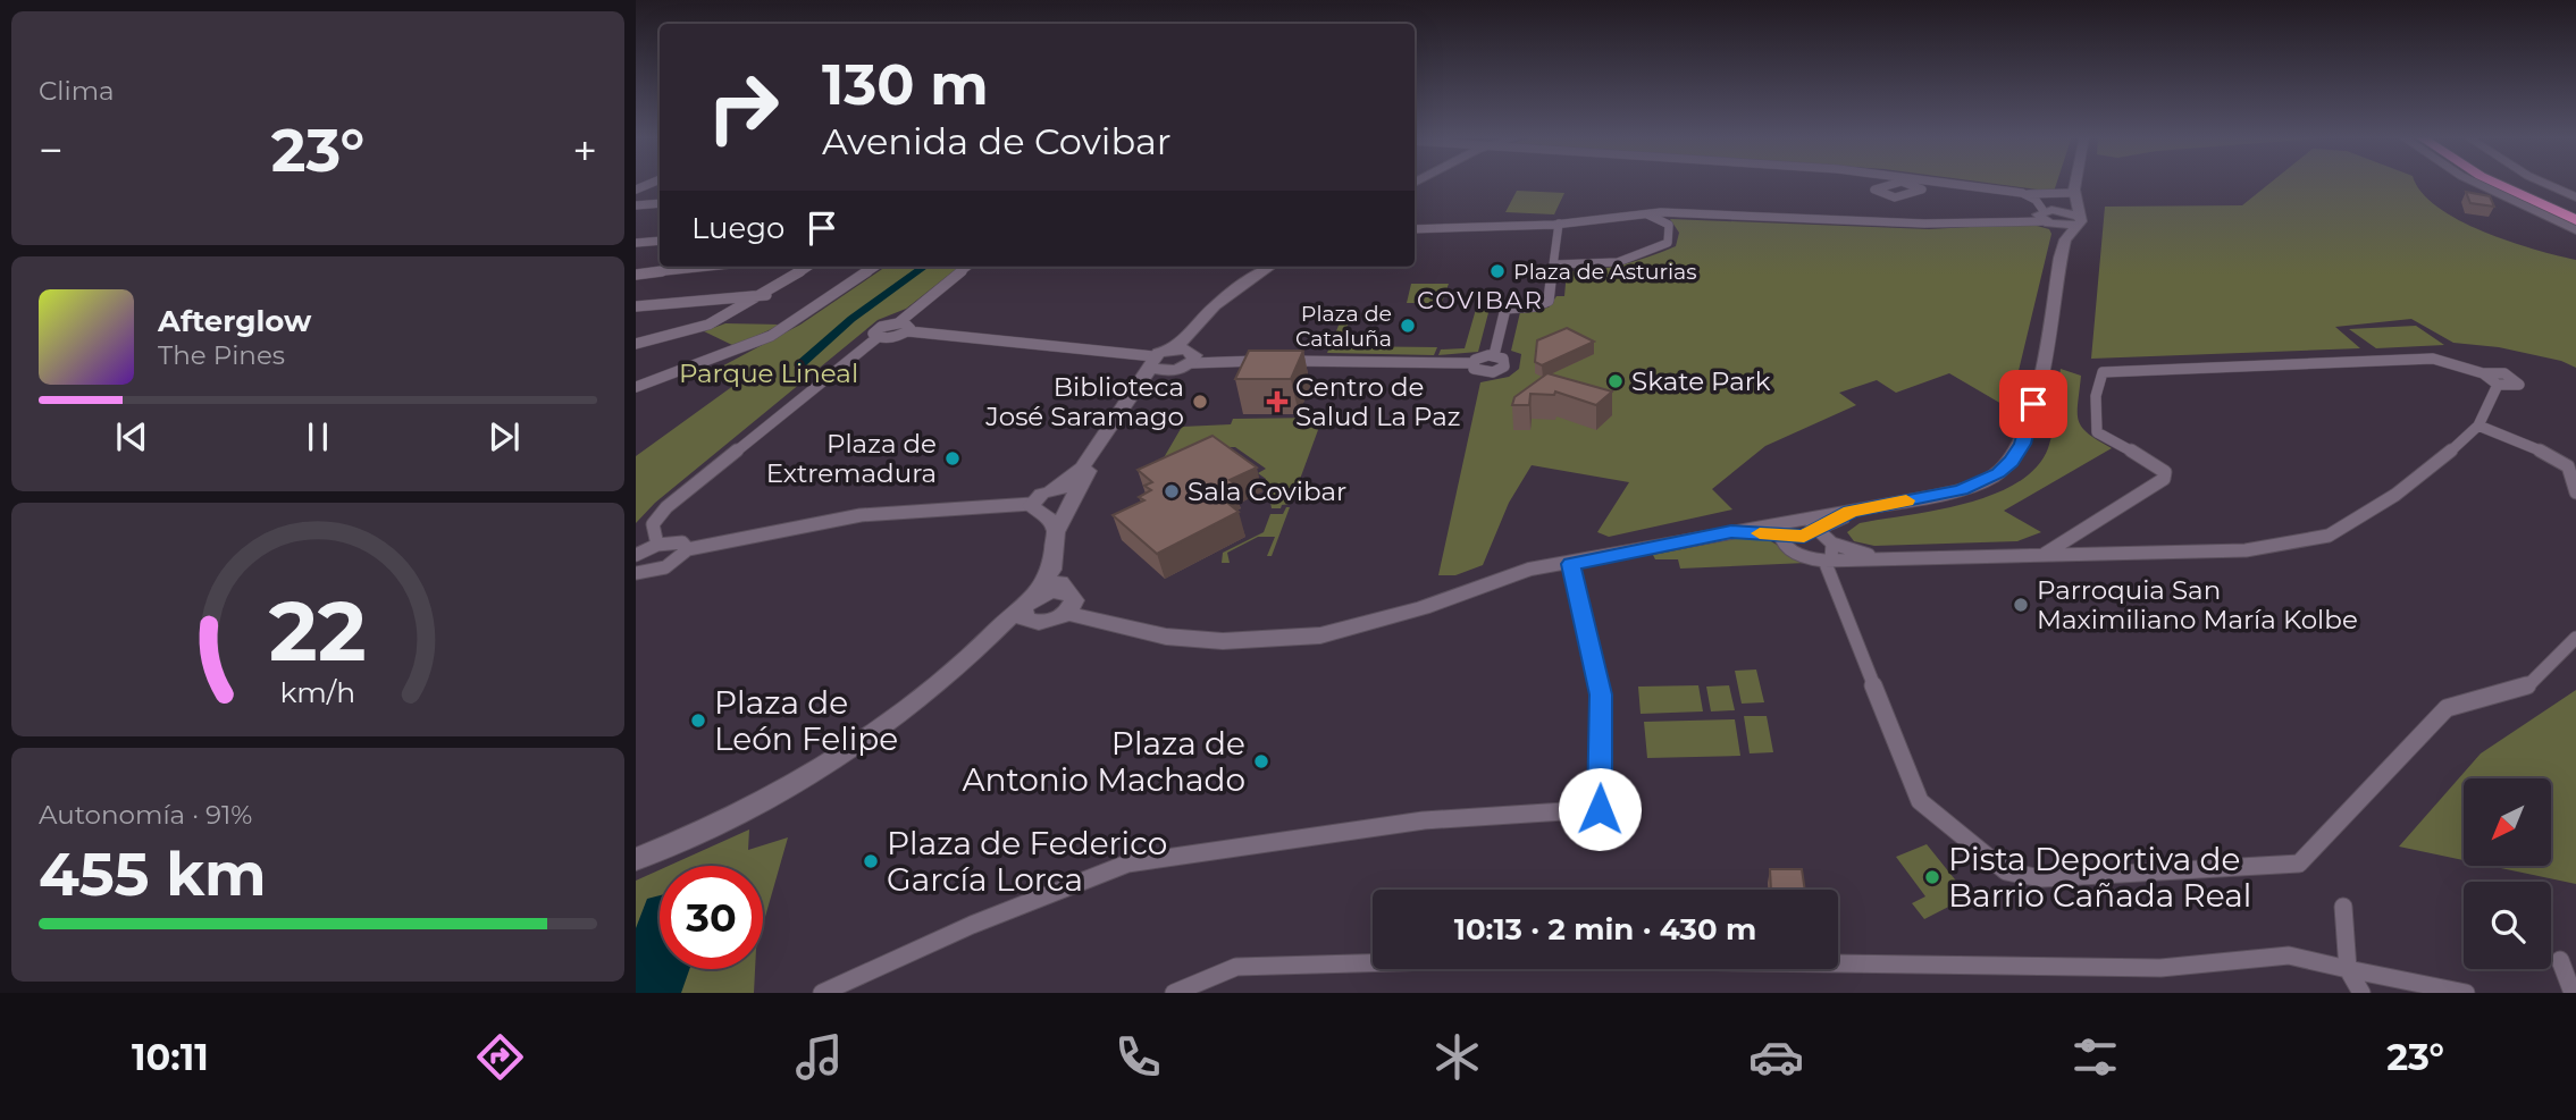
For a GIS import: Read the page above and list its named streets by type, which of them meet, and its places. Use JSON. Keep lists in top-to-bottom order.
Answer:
{
  "districts": ["COVIBAR"],
  "parks": ["Parque Lineal"],
  "places": {
    "other": [
      "Plaza de Asturias",
      "Plaza de Cataluña",
      "Skate Park",
      "Biblioteca José Saramago",
      "Plaza de Extremadura",
      "Sala Covibar",
      "Parroquia San Maximiliano María Kolbe",
      "Plaza de León Felipe",
      "Plaza de Antonio Machado",
      "Plaza de Federico García Lorca",
      "Pista Deportiva de Barrio Cañada Real"
    ],
    "health": ["Centro de Salud La Paz"]
  },
  "north": "bottom left",
  "page": {
    "tile": [
      "Clima",
      ["Autonomía · 91%", "455 km"]
    ],
    "turn": ["130 m", "Avenida de Covibar"],
    "heat": ["−", "23°", "+"],
    "then": "Luego",
    "song": ["Afterglow", "The Pines"],
    "limit": "30",
    "trip": "10:13 · 2 min · 430 m",
    "tabs": ["10:11", "23°"],
    "gauge": ["22", "km/h"]
  }
}
